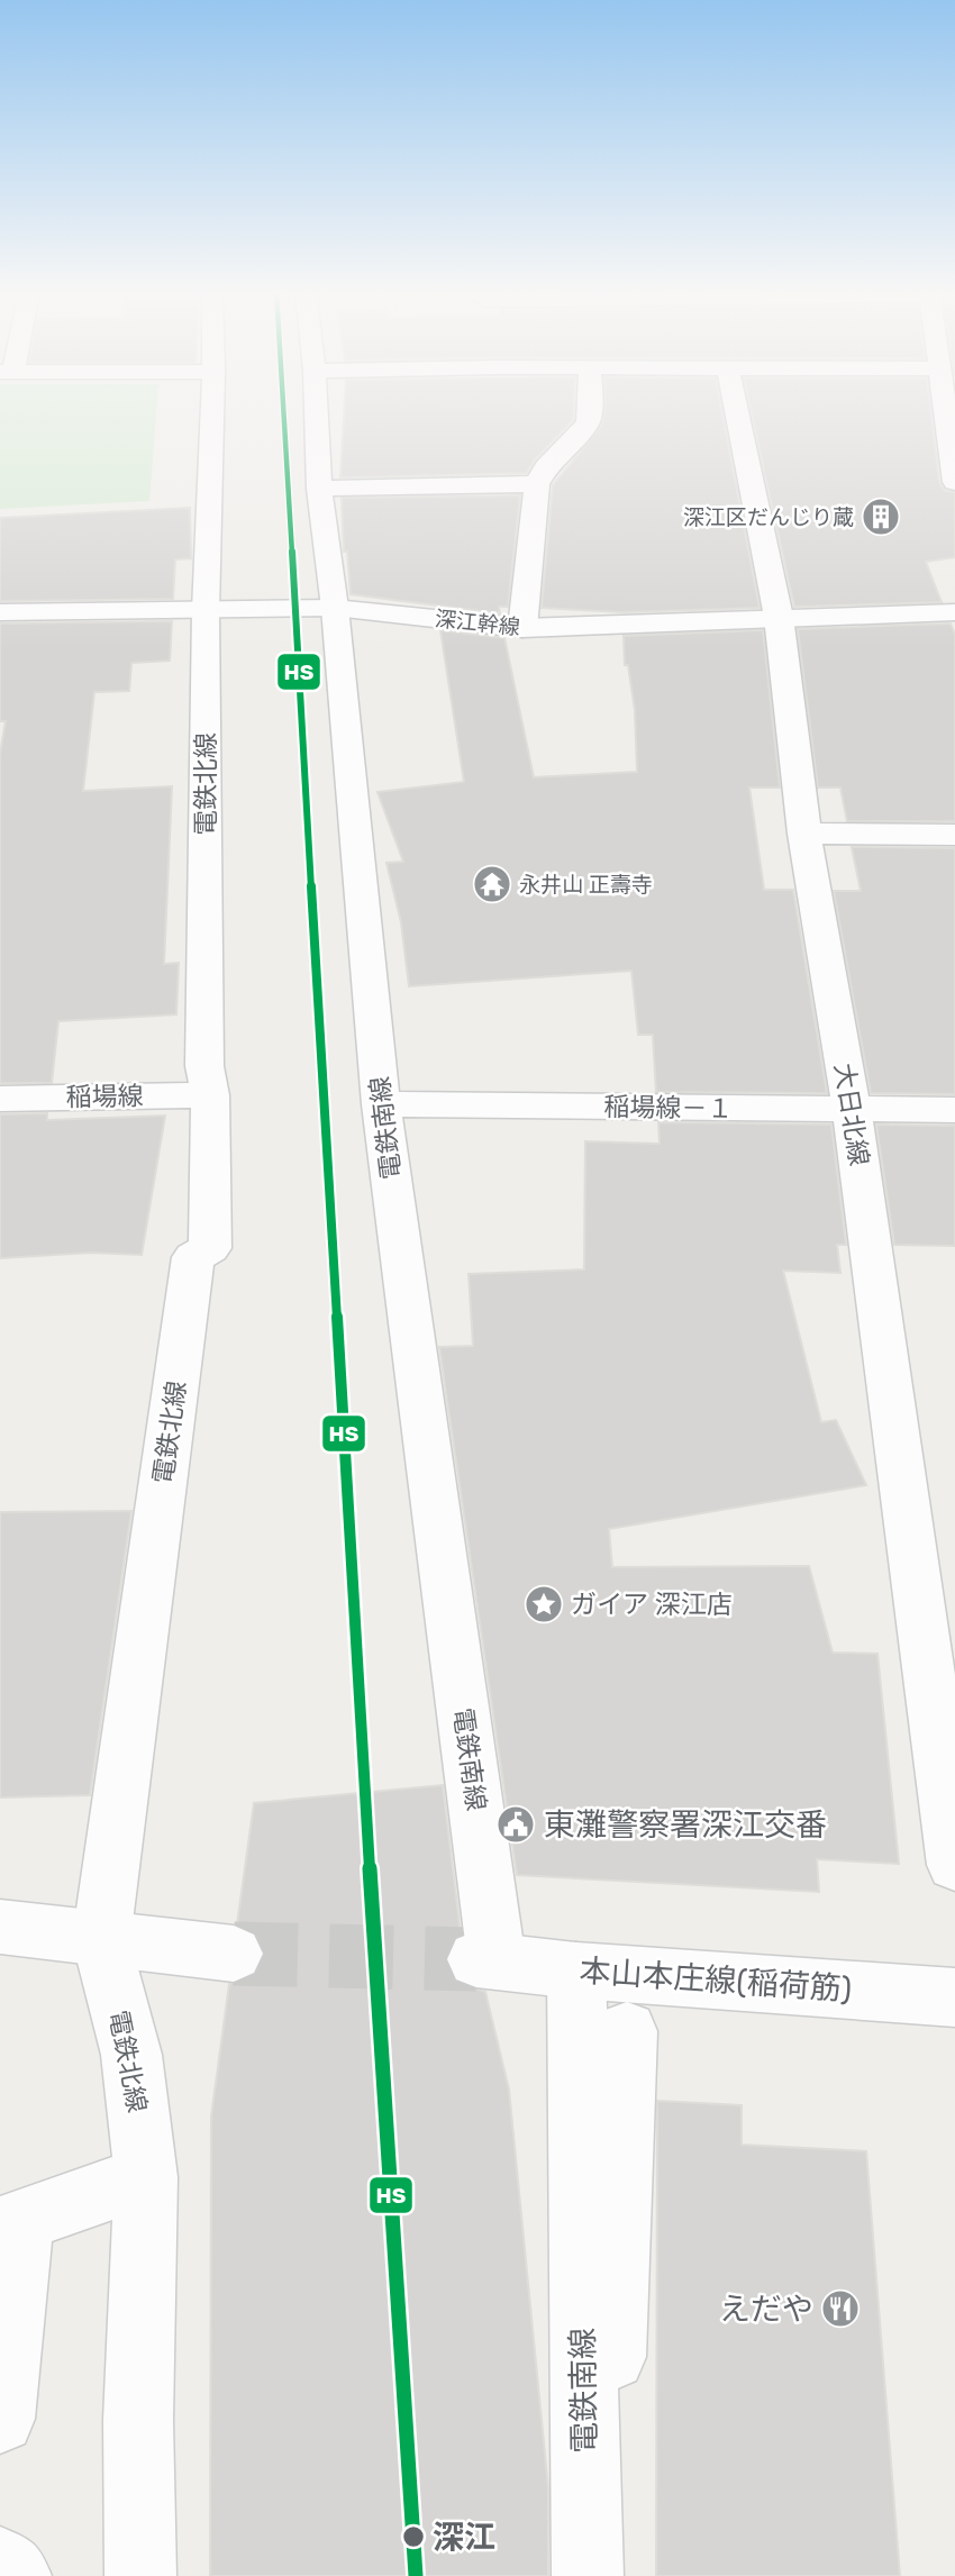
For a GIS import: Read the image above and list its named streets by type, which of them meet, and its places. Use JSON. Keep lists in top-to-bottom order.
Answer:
{
  "streets": {
    "street": [
      "深江幹線",
      "電鉄北線",
      "稲場線",
      "稲場線－１",
      "大日北線",
      "電鉄南線",
      "本山本庄線(稲荷筋)"
    ]
  },
  "crossings": [
    ["深江幹線", "電鉄北線"],
    ["深江幹線", "大日北線"],
    ["深江幹線", "電鉄南線"],
    ["電鉄北線", "稲場線"],
    ["稲場線－１", "大日北線"],
    ["稲場線－１", "電鉄南線"],
    ["電鉄南線", "本山本庄線(稲荷筋)"]
  ],
  "places": {
    "building": ["深江区だんじり蔵"],
    "temple": ["永井山 正壽寺"],
    "place": ["ガイア 深江店"],
    "public building": ["東灘警察署深江交番"],
    "restaurant": ["えだや"],
    "other": ["深江"]
  },
  "lines": ["transit line HS"]
}
